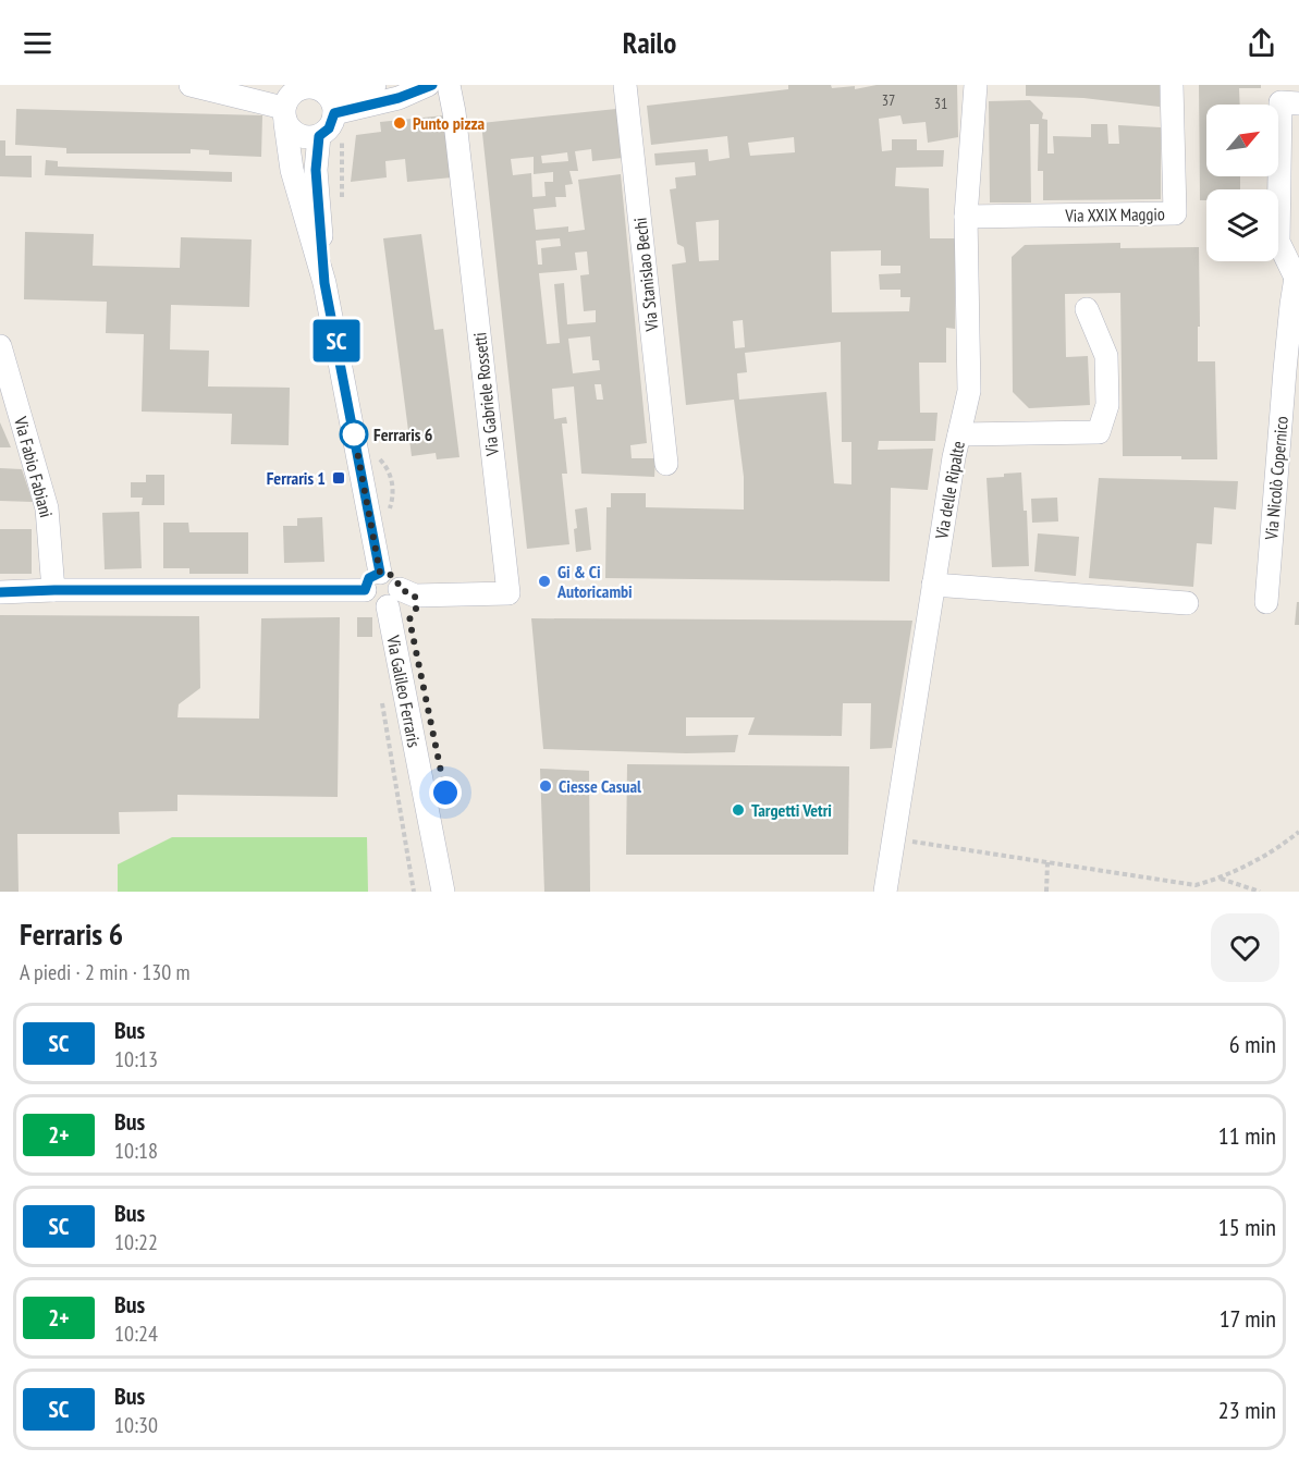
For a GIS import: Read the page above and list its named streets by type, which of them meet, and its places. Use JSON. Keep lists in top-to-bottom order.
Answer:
{
  "streets": {
    "street": [
      "Via XXIX Maggio",
      "Via Stanislao Bechi",
      "Via Gabriele Rossetti",
      "Via Fabio Fabiani",
      "Via Nicolò Copernico",
      "Via delle Ripalte",
      "Via Galileo Ferraris"
    ]
  },
  "crossings": [
    ["Via XXIX Maggio", "Via delle Ripalte"],
    ["Via Gabriele Rossetti", "Via Galileo Ferraris"]
  ],
  "places": {
    "other": [
      "Punto pizza",
      "Ferraris 6",
      "Gi & Ci Autoricambi",
      "Ciesse Casual",
      "Targetti Vetri"
    ],
    "transit": ["Ferraris 1"]
  },
  "lines": ["bus line SC"],
  "house_numbers": ["37", "31"],
  "north": "top right",
  "page": {
    "header": "Railo",
    "on_map": "SC",
    "heading": ["Ferraris 6", "A piedi · 2 min · 130 m"],
    "list": [
      {
        "mark": "SC",
        "name": "Bus",
        "note": "10:13",
        "value": "6 min"
      },
      {
        "mark": "2+",
        "name": "Bus",
        "note": "10:18",
        "value": "11 min"
      },
      {
        "mark": "SC",
        "name": "Bus",
        "note": "10:22",
        "value": "15 min"
      },
      {
        "mark": "2+",
        "name": "Bus",
        "note": "10:24",
        "value": "17 min"
      },
      {
        "mark": "SC",
        "name": "Bus",
        "note": "10:30",
        "value": "23 min"
      }
    ]
  }
}
